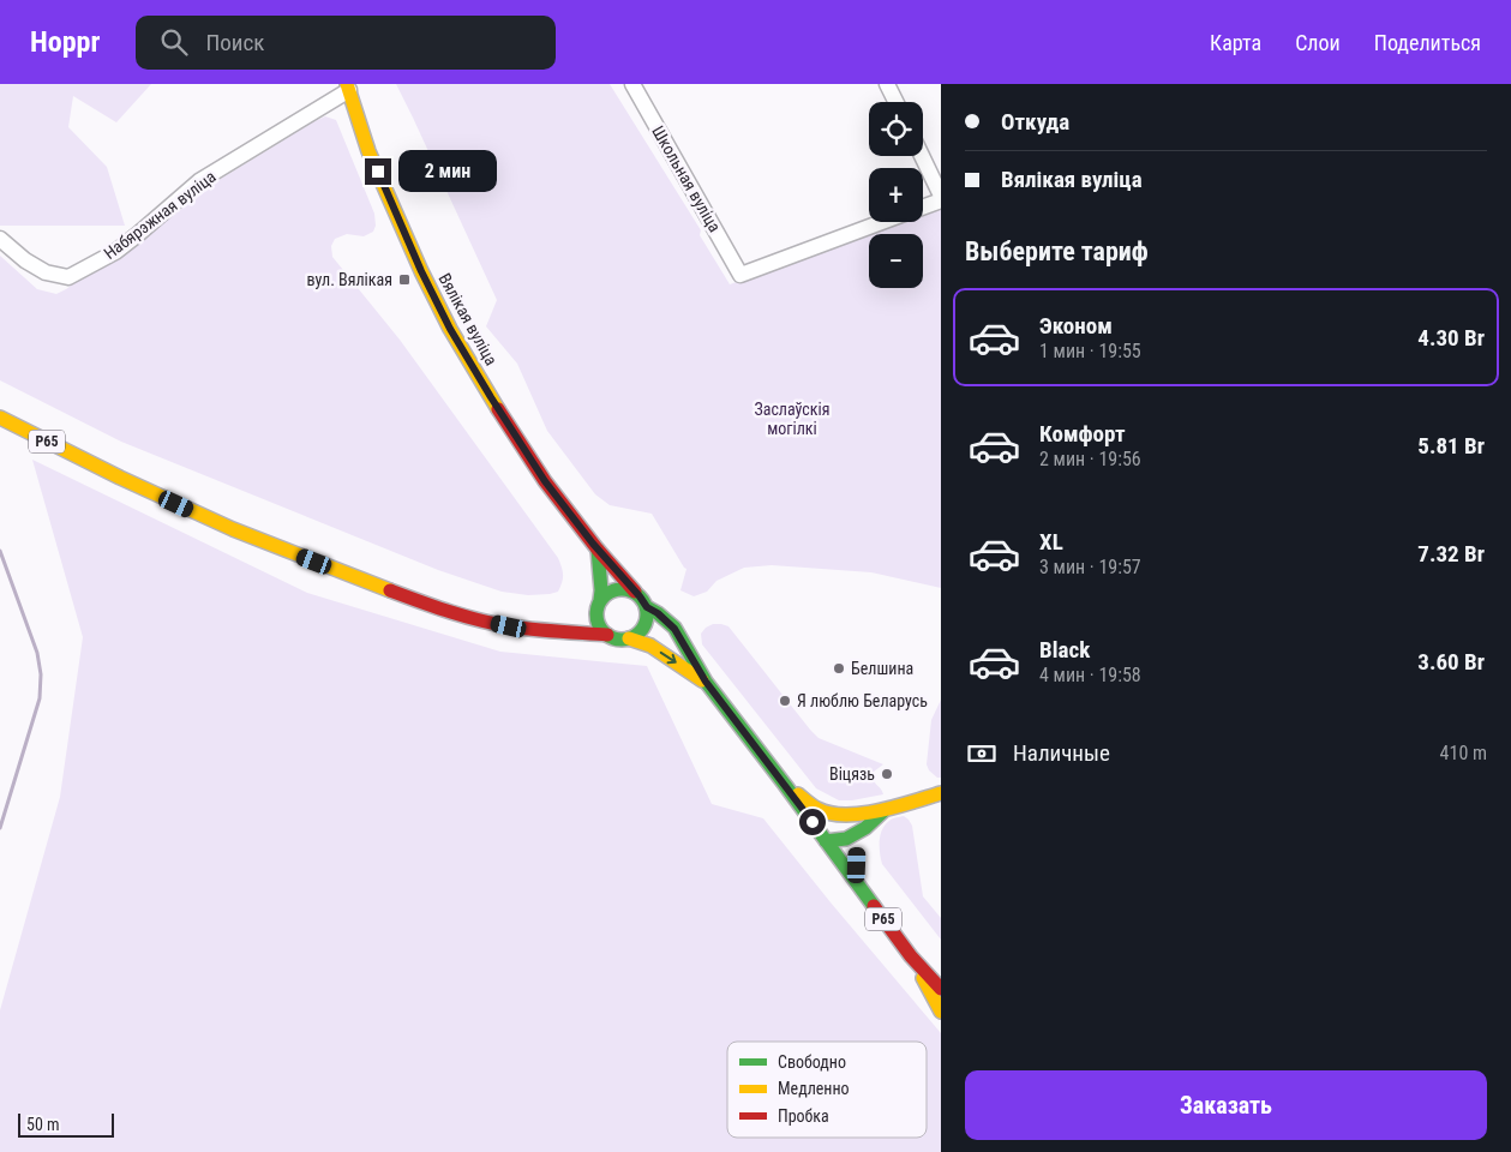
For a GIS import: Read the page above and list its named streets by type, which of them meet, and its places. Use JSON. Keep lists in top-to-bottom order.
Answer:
{
  "streets": {
    "main road": ["Вялікая вуліца", "Р65"],
    "street": ["Школьная вуліца", "Набярэжная вуліца"]
  },
  "crossings": [
    ["Набярэжная вуліца", "Вялікая вуліца"],
    ["Вялікая вуліца", "Р65"]
  ],
  "parks": ["Заслаўскія могілкі"],
  "places": {
    "transit": ["вул. Вялікая"],
    "other": ["Белшина", "Я люблю Беларусь", "Віцязь"]
  },
  "legend": ["Свободно", "Медленно", "Пробка"],
  "scale_bar": "50 m",
  "page": {
    "header": "Hoppr",
    "search": "Поиск",
    "nav": ["Карта", "Слои", "Поделиться"],
    "banner": ["Откуда", "Вялікая вуліца"],
    "map_buttons": ["+", "−"],
    "bubble": "2 мин",
    "heading": "Выберите тариф",
    "list": [
      {
        "name": "Эконом",
        "note": "1 мин · 19:55",
        "value": "4.30 Br"
      },
      {
        "name": "Комфорт",
        "note": "2 мин · 19:56",
        "value": "5.81 Br"
      },
      {
        "name": "XL",
        "note": "3 мин · 19:57",
        "value": "7.32 Br"
      },
      {
        "name": "Black",
        "note": "4 мин · 19:58",
        "value": "3.60 Br"
      }
    ],
    "pay": ["Наличные", "410 m"],
    "buttons": "Заказать",
    "scale": "50 m"
  }
}
